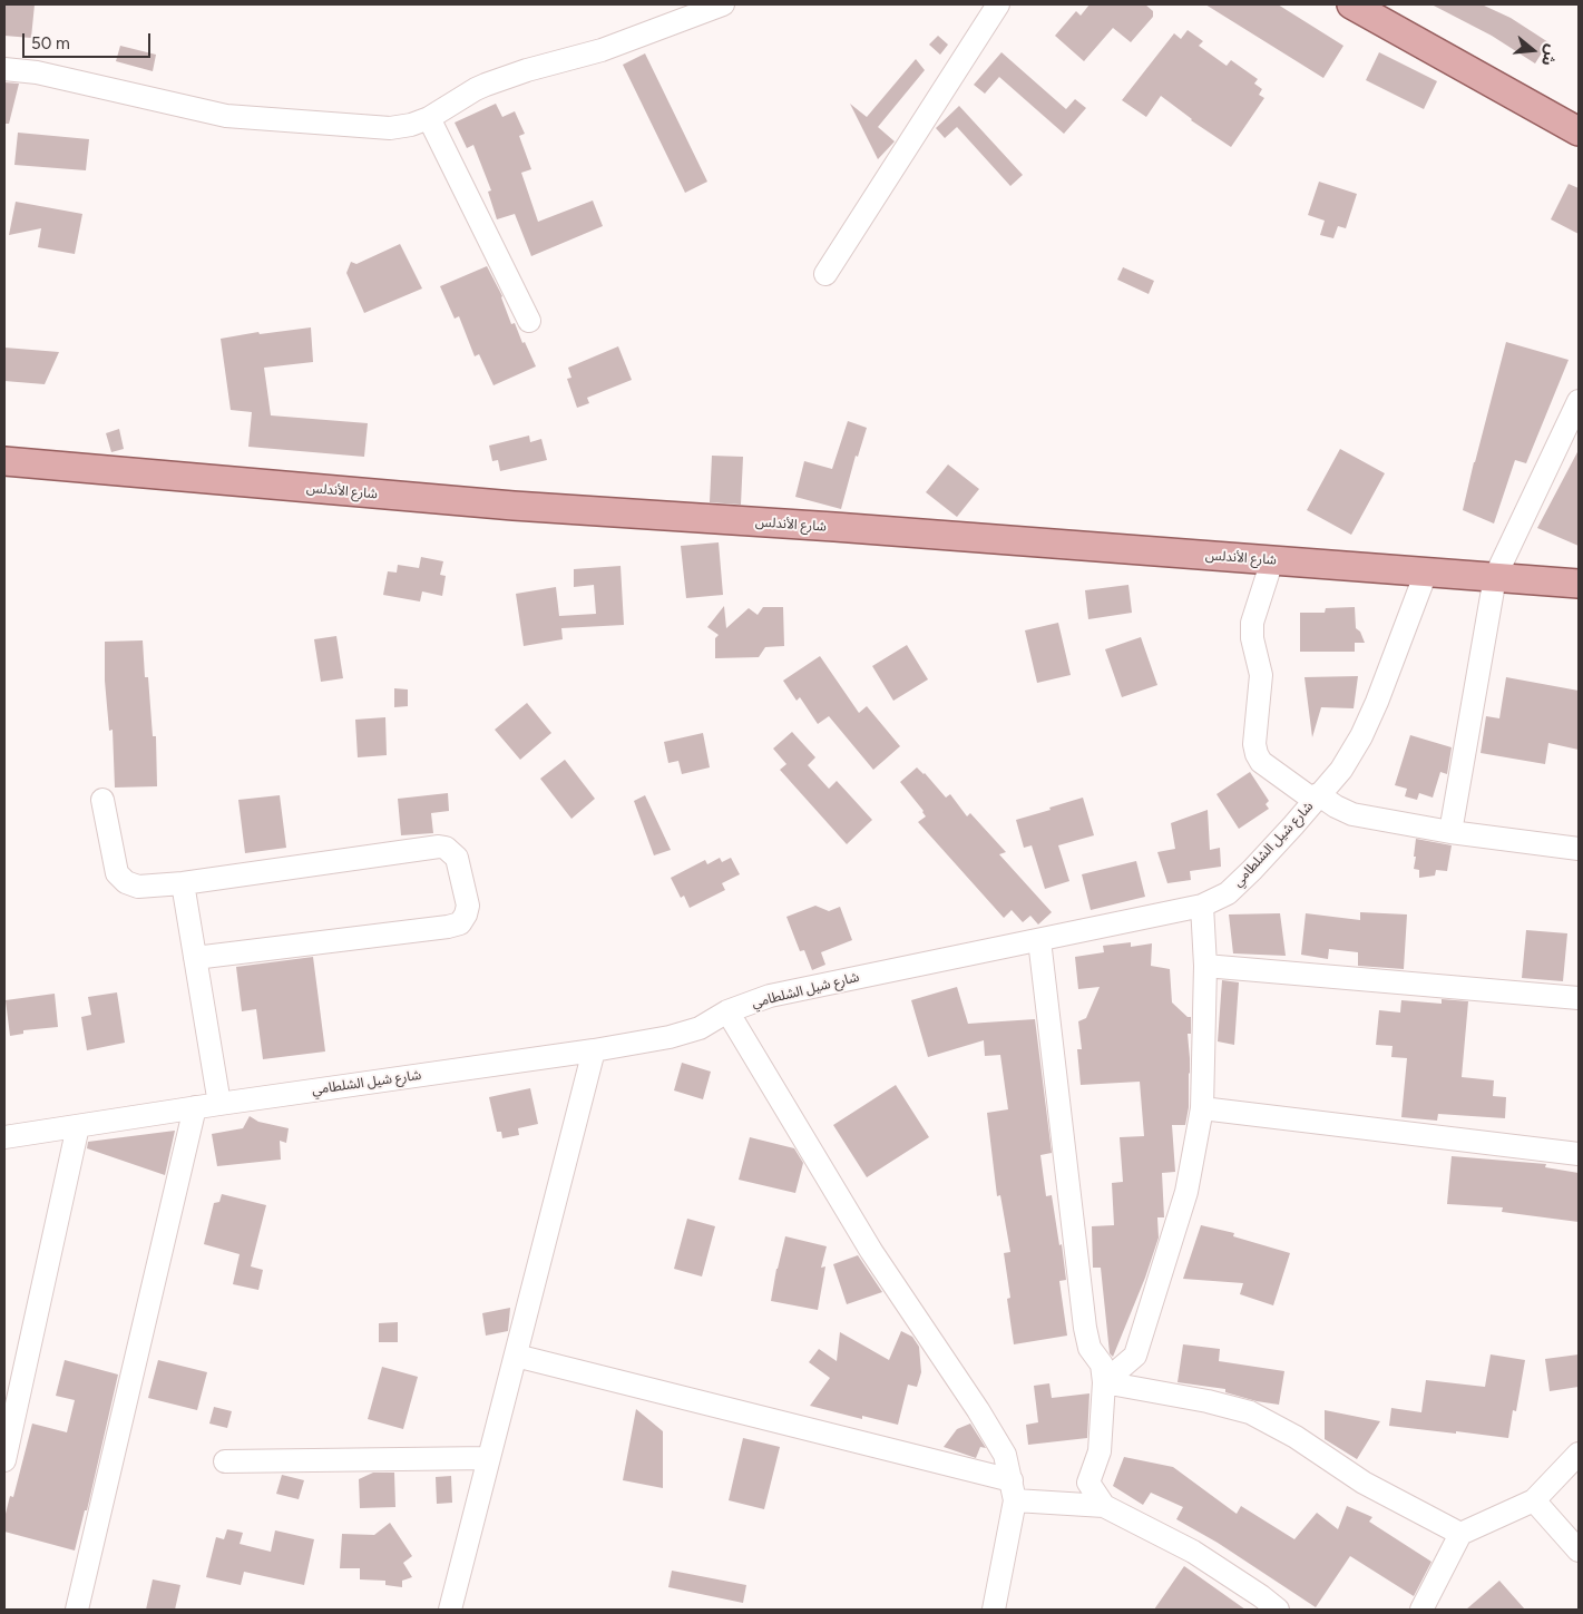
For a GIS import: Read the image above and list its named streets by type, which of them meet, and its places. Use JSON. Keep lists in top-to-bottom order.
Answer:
{
  "streets": {
    "main road": ["شارع الأندلس"],
    "street": ["شارع شيل الشلطامي"]
  },
  "crossings": [
    ["شارع الأندلس", "شارع شيل الشلطامي"]
  ],
  "scale_bar": "50 m",
  "north": "right"
}
